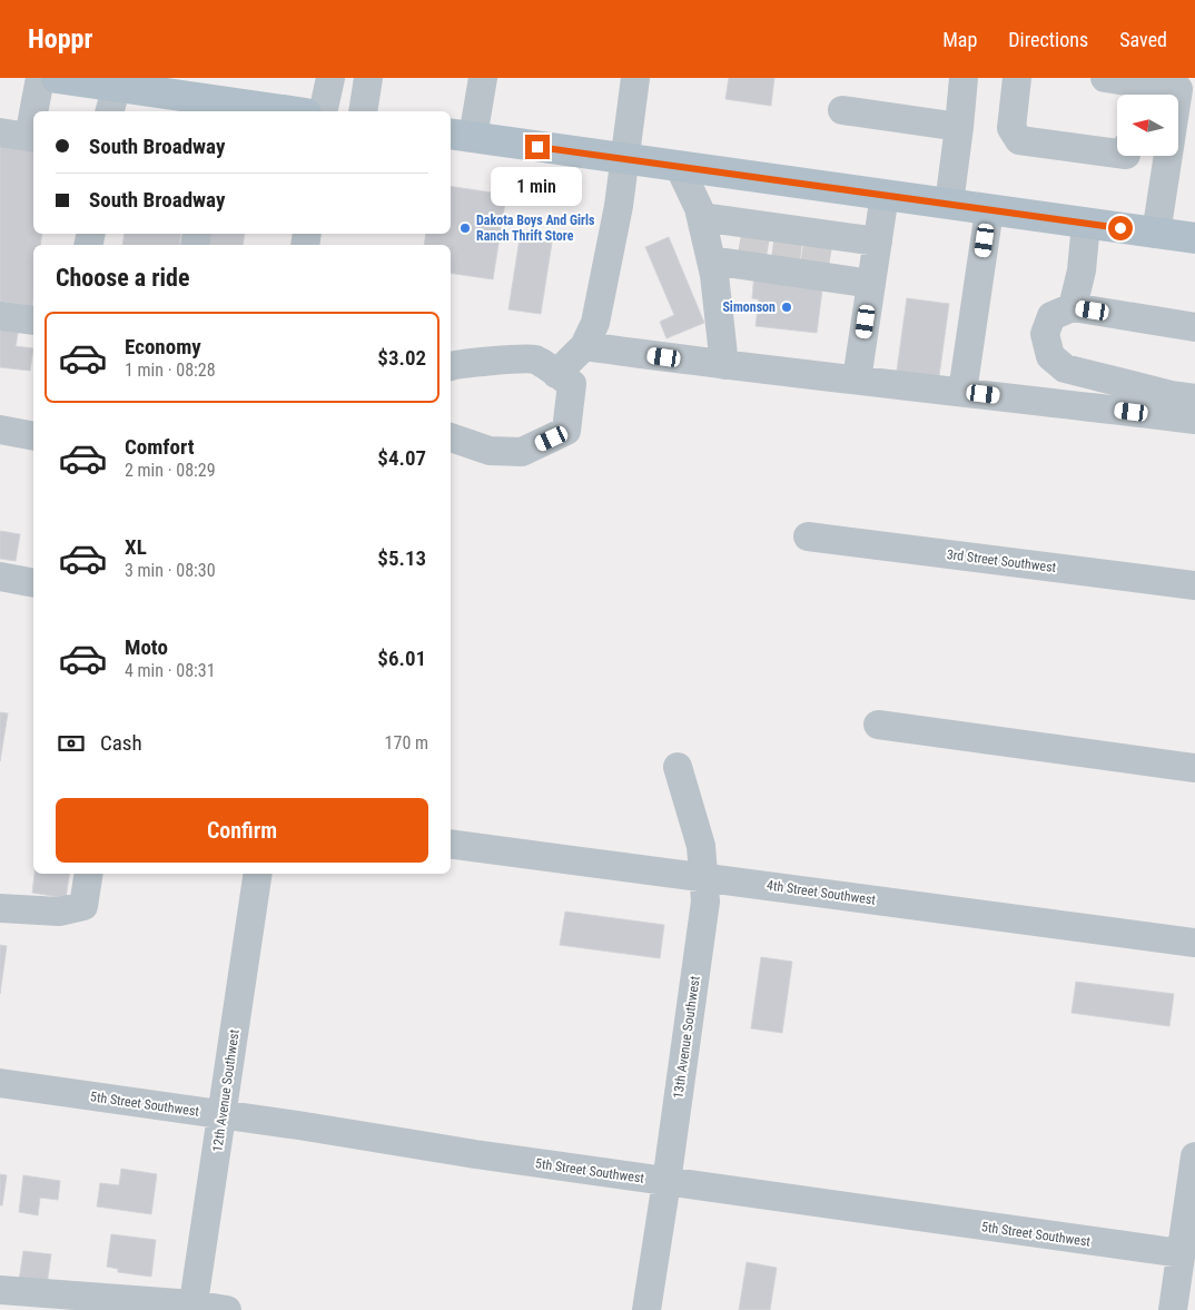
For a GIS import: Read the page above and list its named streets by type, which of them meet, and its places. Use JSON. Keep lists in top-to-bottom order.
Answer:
{
  "streets": {
    "street": [
      "3rd Street Southwest",
      "4th Street Southwest",
      "13th Avenue Southwest",
      "12th Avenue Southwest",
      "5th Street Southwest"
    ]
  },
  "crossings": [
    ["4th Street Southwest", "13th Avenue Southwest"],
    ["13th Avenue Southwest", "5th Street Southwest"],
    ["12th Avenue Southwest", "5th Street Southwest"]
  ],
  "places": ["Dakota Boys And Girls Ranch Thrift Store", "Simonson"],
  "north": "left",
  "page": {
    "header": "Hoppr",
    "nav": ["Map", "Directions", "Saved"],
    "banner": ["South Broadway", "South Broadway"],
    "bubble": "1 min",
    "heading": "Choose a ride",
    "list": [
      {
        "name": "Economy",
        "note": "1 min · 08:28",
        "value": "$3.02"
      },
      {
        "name": "Comfort",
        "note": "2 min · 08:29",
        "value": "$4.07"
      },
      {
        "name": "XL",
        "note": "3 min · 08:30",
        "value": "$5.13"
      },
      {
        "name": "Moto",
        "note": "4 min · 08:31",
        "value": "$6.01"
      }
    ],
    "pay": ["Cash", "170 m"],
    "buttons": "Confirm"
  }
}
